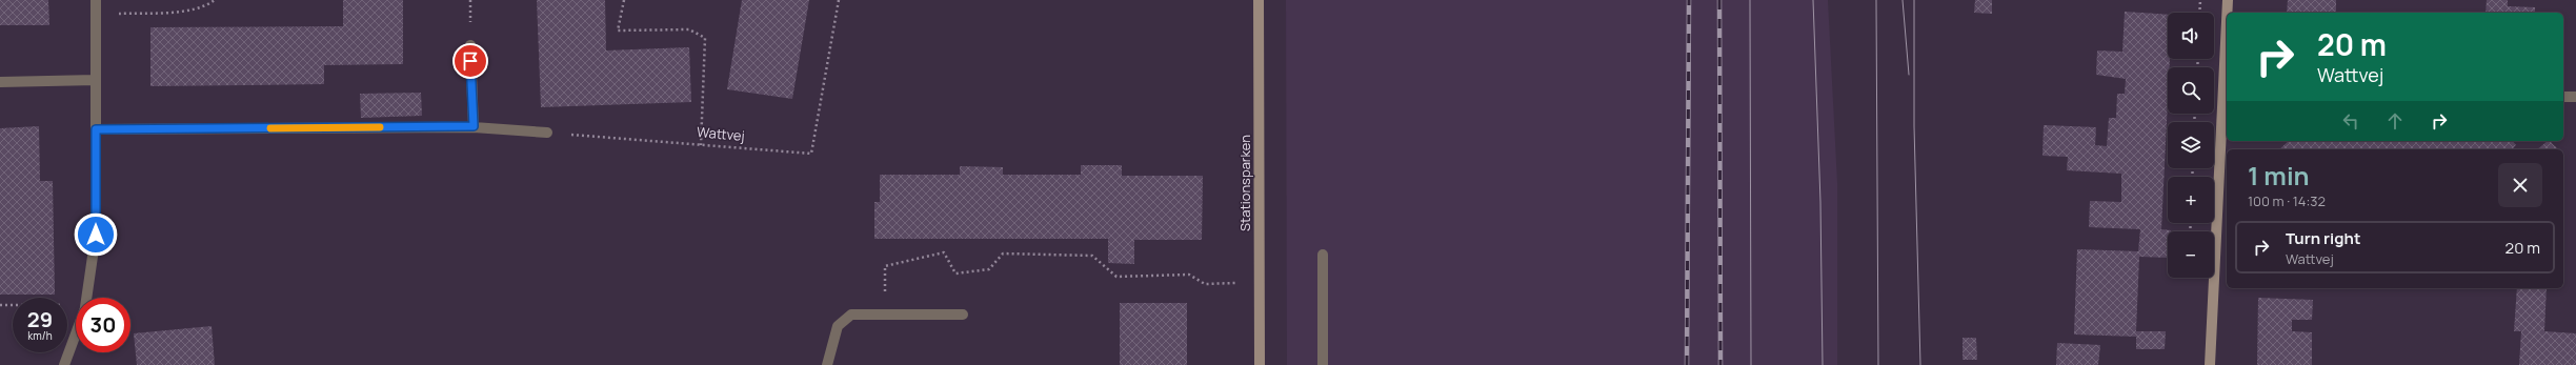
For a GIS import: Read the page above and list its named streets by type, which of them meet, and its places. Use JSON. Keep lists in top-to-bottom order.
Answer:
{
  "streets": {
    "street": ["Stationsparken"],
    "path": ["Wattvej"]
  },
  "page": {
    "map_buttons": ["+", "−"],
    "turn": ["20 m", "Wattvej"],
    "heading": ["1 min", "100 m · 14:32"],
    "list": [
      {
        "name": "Turn right",
        "note": "Wattvej",
        "value": "20 m"
      }
    ],
    "speed": "29 km/h",
    "limit": "30"
  }
}
